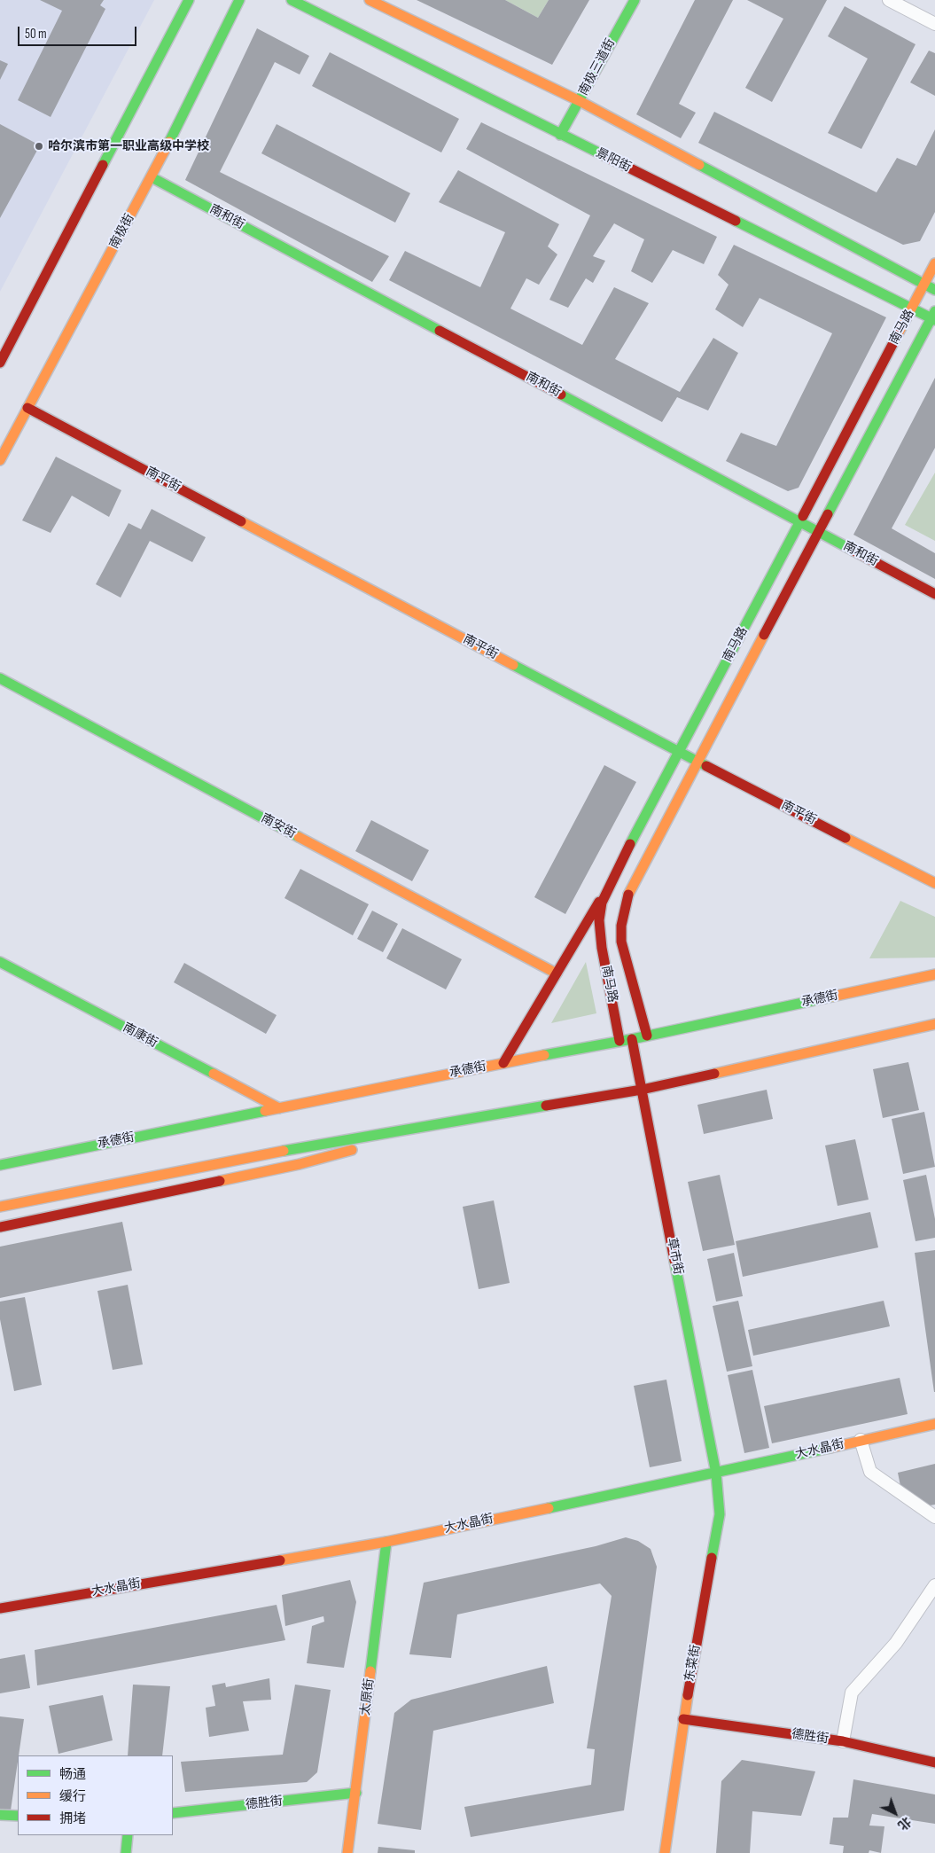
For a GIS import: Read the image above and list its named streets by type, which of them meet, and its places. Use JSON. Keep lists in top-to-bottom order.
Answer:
{
  "streets": {
    "main road": [
      "南极三道街",
      "景阳街",
      "南和街",
      "南极街",
      "南马路",
      "南平街",
      "南安街",
      "承德街",
      "南康街",
      "草市街",
      "大水晶街",
      "东菜街",
      "太原街",
      "德胜街"
    ]
  },
  "crossings": [
    ["南极三道街", "景阳街"],
    ["景阳街", "南马路"],
    ["南和街", "南极街"],
    ["南和街", "南马路"],
    ["南极街", "南平街"],
    ["南马路", "南平街"],
    ["南马路", "承德街"],
    ["承德街", "南康街"],
    ["承德街", "草市街"],
    ["草市街", "大水晶街"],
    ["草市街", "东菜街"],
    ["大水晶街", "东菜街"],
    ["大水晶街", "太原街"],
    ["东菜街", "德胜街"],
    ["太原街", "德胜街"]
  ],
  "places": ["哈尔滨市第一职业高级中学校"],
  "legend": ["畅通", "缓行", "拥堵"],
  "scale_bar": "50 m",
  "north": "bottom right"
}
